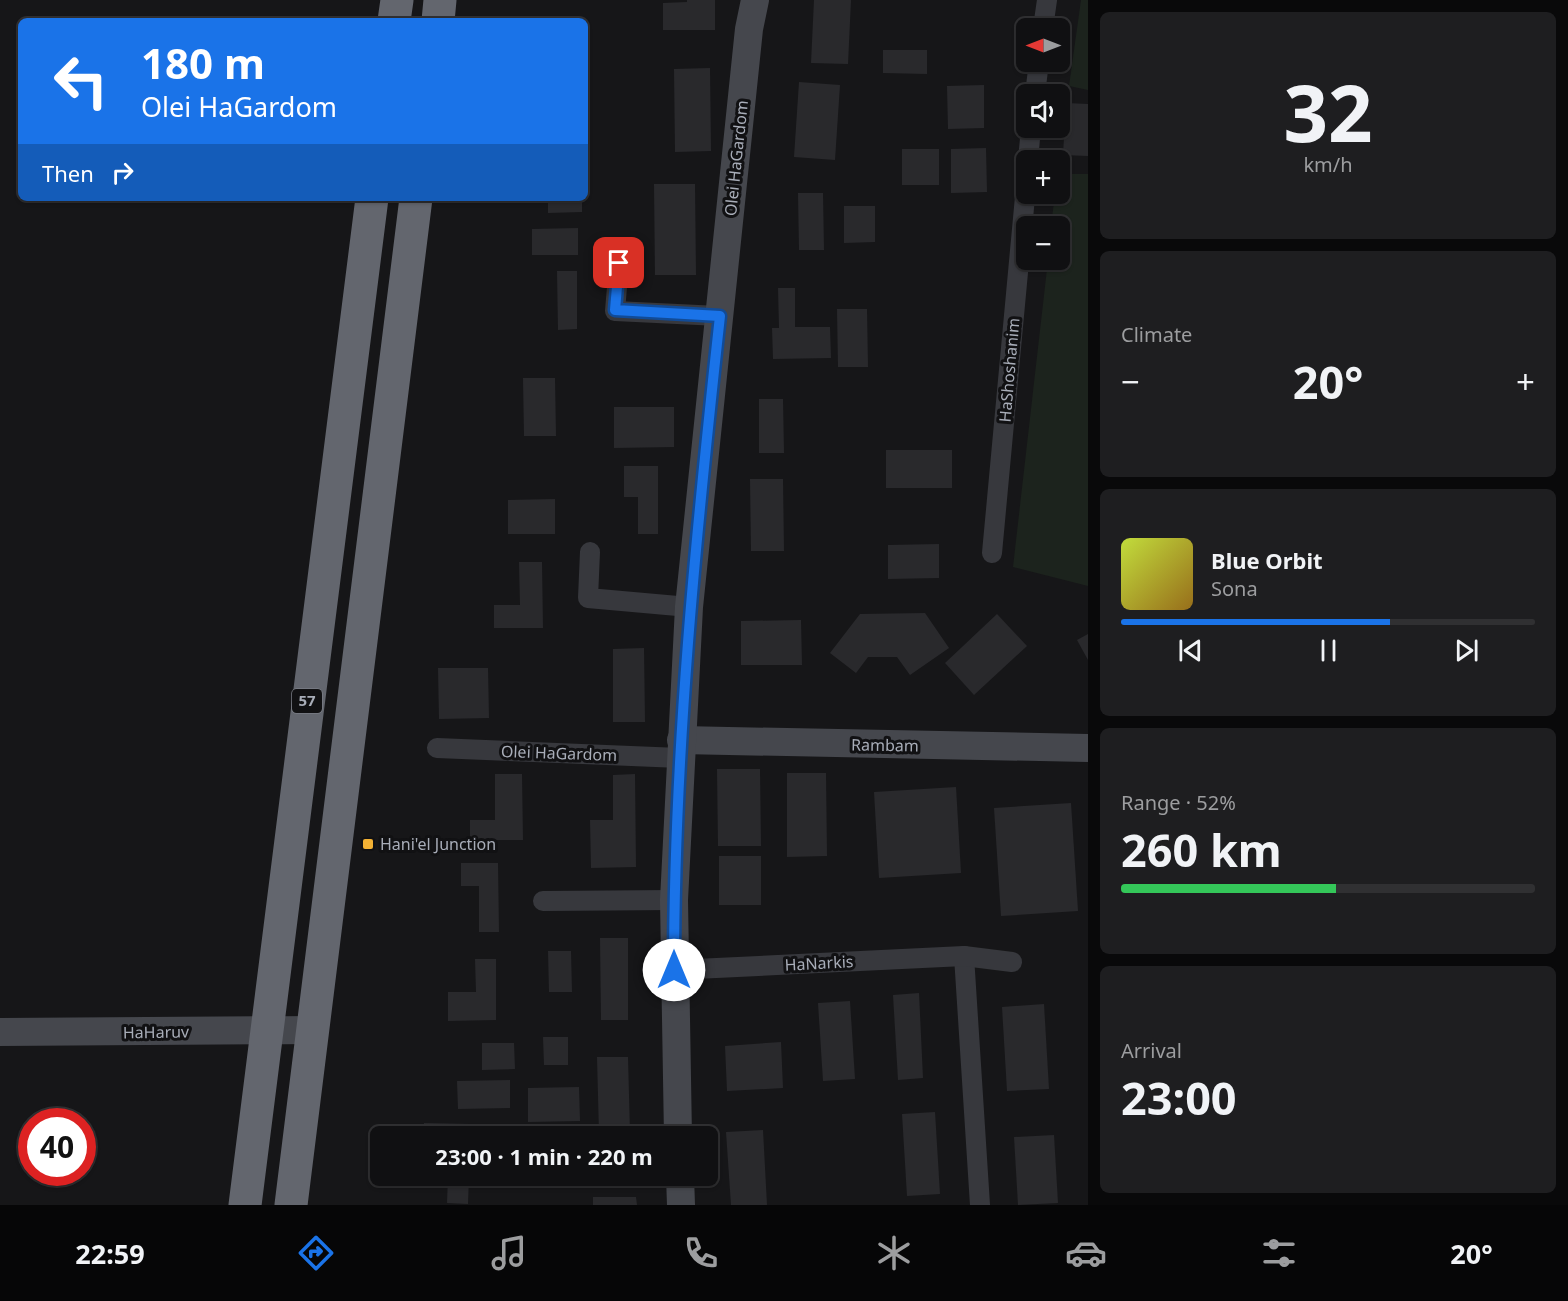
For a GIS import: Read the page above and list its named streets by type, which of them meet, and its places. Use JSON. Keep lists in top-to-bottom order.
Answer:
{
  "streets": {
    "highway": ["57"],
    "street": [
      "Olei HaGardom",
      "HaShoshanim",
      "Rambam",
      "HaNarkis",
      "HaHaruv"
    ]
  },
  "crossings": [
    ["Olei HaGardom", "Rambam"],
    ["Olei HaGardom", "HaNarkis"],
    ["57", "HaHaruv"]
  ],
  "places": {
    "transit": ["Hani'el Junction"]
  },
  "north": "left",
  "page": {
    "tile": [
      ["32", "km/h"],
      "Climate",
      ["Range · 52%", "260 km"],
      ["Arrival", "23:00"]
    ],
    "map_buttons": ["+", "−"],
    "turn": ["180 m", "Olei HaGardom"],
    "then": "Then",
    "heat": ["−", "20°", "+"],
    "song": ["Blue Orbit", "Sona"],
    "limit": "40",
    "trip": "23:00 · 1 min · 220 m",
    "tabs": ["22:59", "20°"]
  }
}
